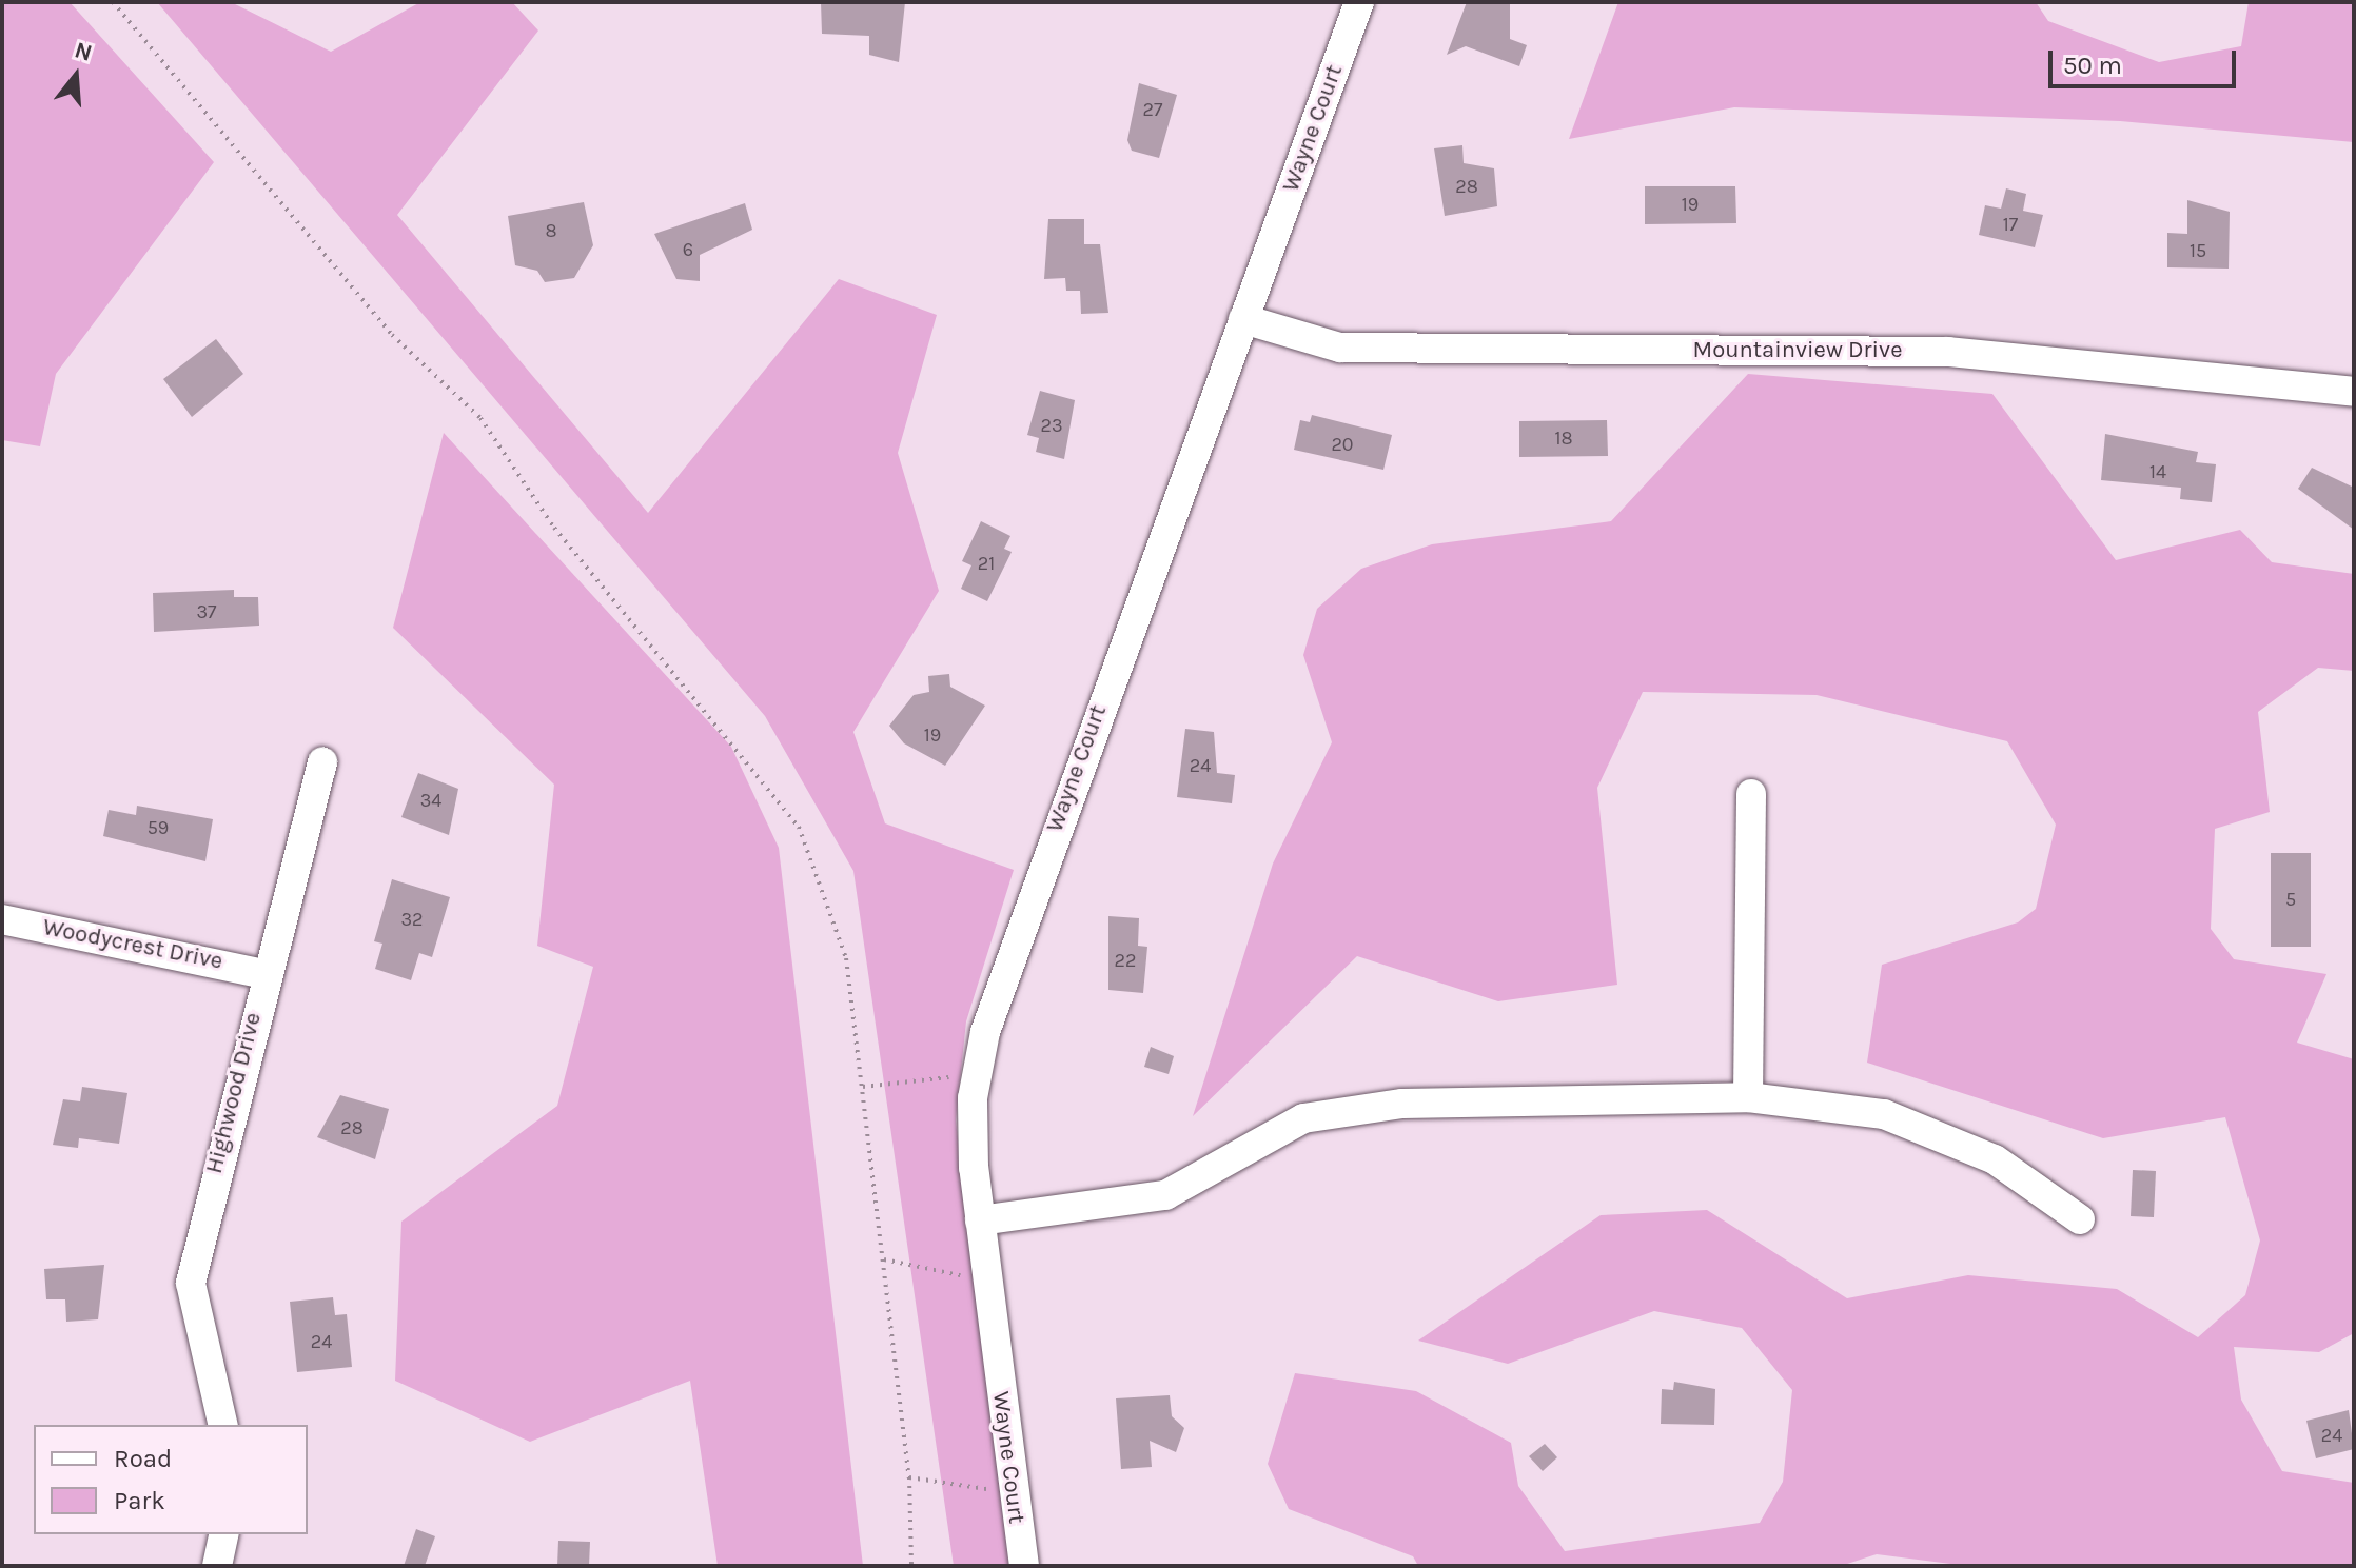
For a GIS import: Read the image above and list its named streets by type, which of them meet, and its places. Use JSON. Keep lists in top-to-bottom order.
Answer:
{
  "streets": {
    "street": [
      "Wayne Court",
      "Mountainview Drive",
      "Woodycrest Drive",
      "Highwood Drive"
    ]
  },
  "crossings": [
    ["Wayne Court", "Mountainview Drive"],
    ["Woodycrest Drive", "Highwood Drive"]
  ],
  "house_numbers": [
    "27",
    "28",
    "19",
    "17",
    "8",
    "6",
    "15",
    "23",
    "18",
    "20",
    "14",
    "21",
    "37",
    "19",
    "24",
    "34",
    "59",
    "5",
    "32",
    "22",
    "28",
    "24",
    "24"
  ],
  "legend": ["Road", "Park"],
  "scale_bar": "50 m",
  "north": "top"
}
